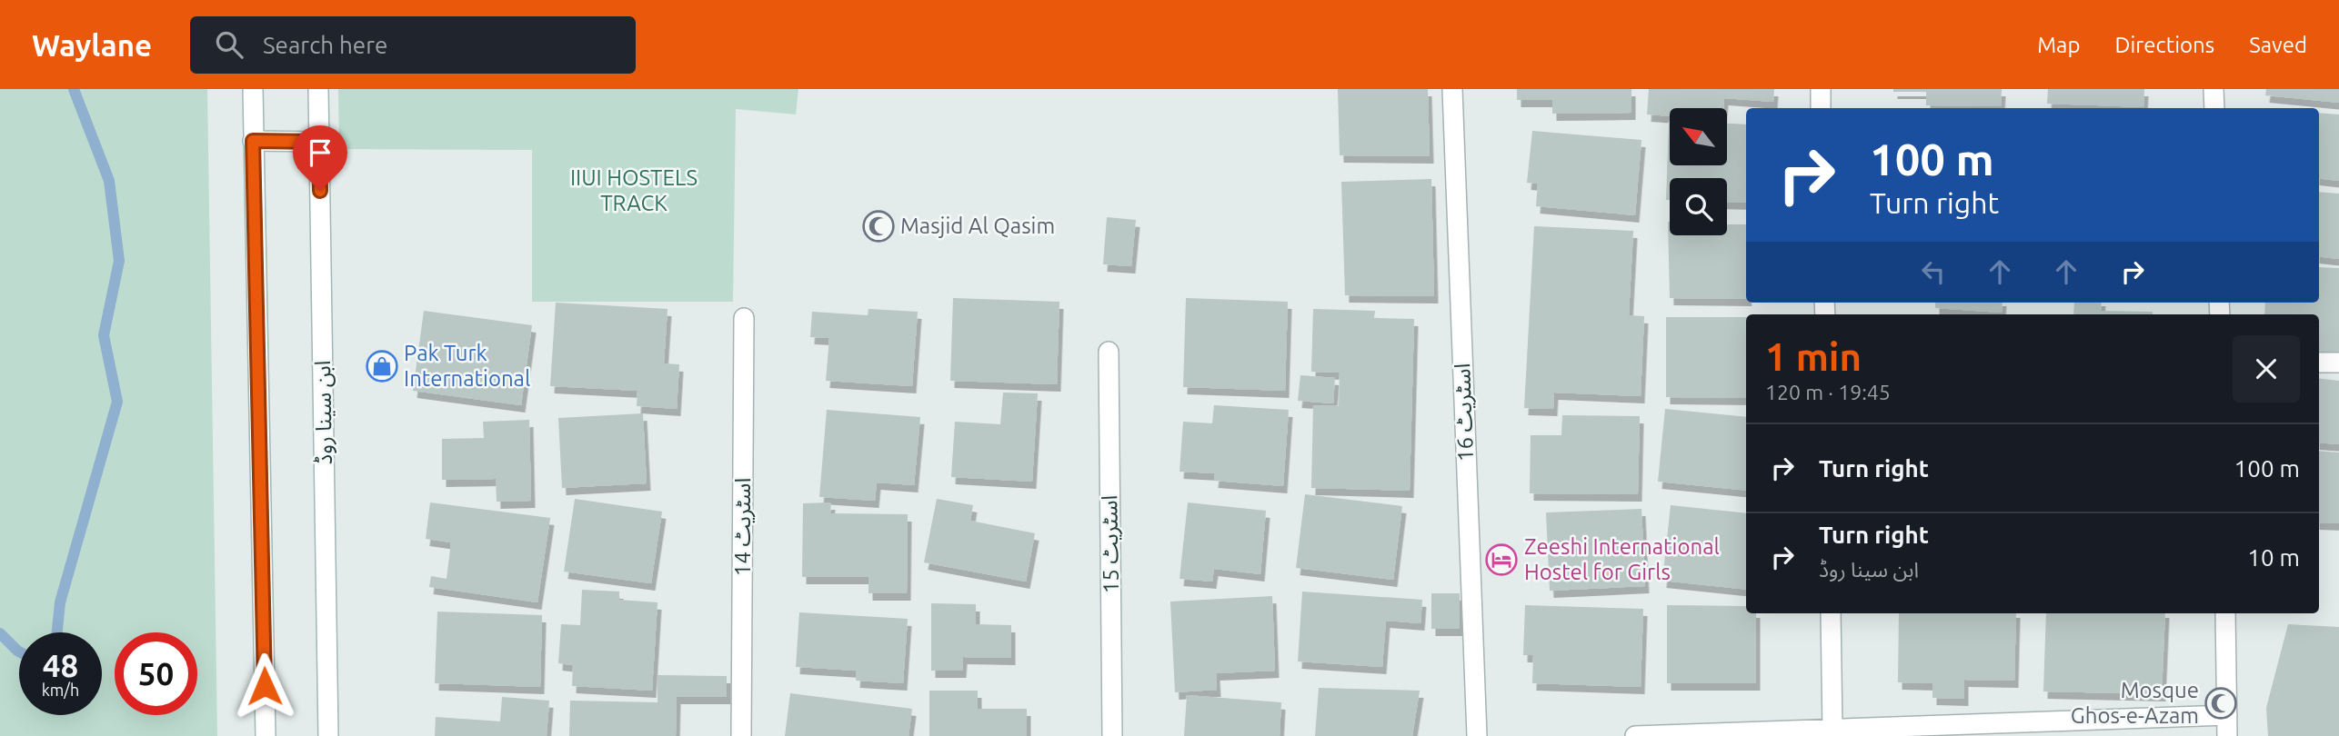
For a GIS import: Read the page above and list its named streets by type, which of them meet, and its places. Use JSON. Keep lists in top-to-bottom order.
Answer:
{
  "streets": {
    "street": [
      "ابن سینا روڈ",
      "اسٹریٹ 16",
      "اسٹریٹ 14",
      "اسٹریٹ 15"
    ]
  },
  "parks": ["IIUI HOSTELS TRACK"],
  "places": {
    "mosque": ["Masjid Al Qasim", "Mosque Ghos-e-Azam"],
    "shop": ["Pak Turk International"],
    "hotel": ["Zeeshi International Hostel for Girls"]
  },
  "north": "top left",
  "page": {
    "header": "Waylane",
    "search": "Search here",
    "nav": ["Map", "Directions", "Saved"],
    "turn": ["100 m", "Turn right"],
    "heading": ["1 min", "120 m · 19:45"],
    "list": [
      {
        "name": "Turn right",
        "value": "100 m"
      },
      {
        "name": "Turn right",
        "note": "ابن سینا روڈ",
        "value": "10 m"
      }
    ],
    "speed": "48 km/h",
    "limit": "50"
  }
}
